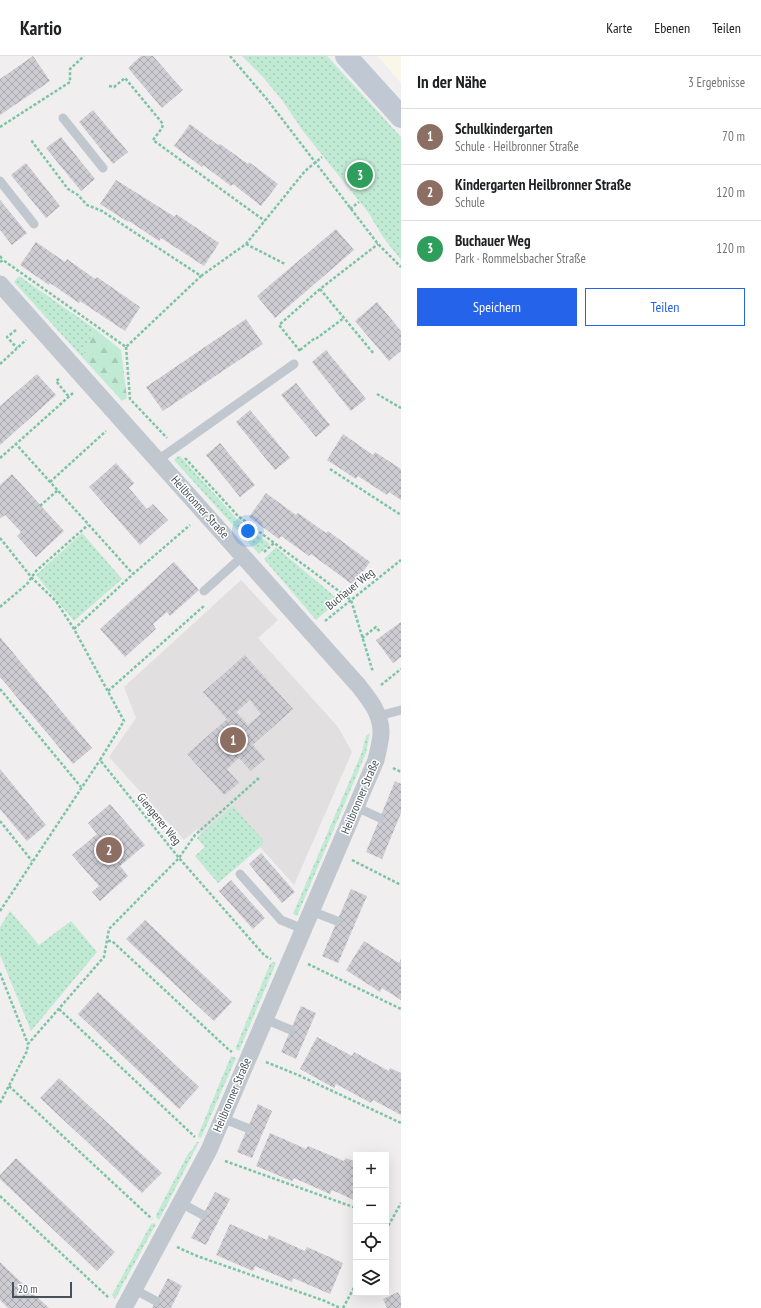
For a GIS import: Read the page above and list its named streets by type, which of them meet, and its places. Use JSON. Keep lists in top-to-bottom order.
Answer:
{
  "streets": {
    "street": ["Heilbronner Straße"],
    "path": ["Buchauer Weg", "Giengener Weg"]
  },
  "crossings": [
    ["Heilbronner Straße", "Buchauer Weg"]
  ],
  "scale_bar": "20 m",
  "page": {
    "header": "Kartio",
    "nav": ["Karte", "Ebenen", "Teilen"],
    "heading": ["In der Nähe", "3 Ergebnisse"],
    "list": [
      {
        "mark": "1",
        "name": "Schulkindergarten",
        "note": "Schule · Heilbronner Straße",
        "value": "70 m"
      },
      {
        "mark": "2",
        "name": "Kindergarten Heilbronner Straße",
        "note": "Schule",
        "value": "120 m"
      },
      {
        "mark": "3",
        "name": "Buchauer Weg",
        "note": "Park · Rommelsbacher Straße",
        "value": "120 m"
      }
    ],
    "pins": ["3", "1", "2"],
    "buttons": ["Speichern", "Teilen"],
    "map_buttons": ["+", "−"],
    "scale": "20 m"
  }
}
